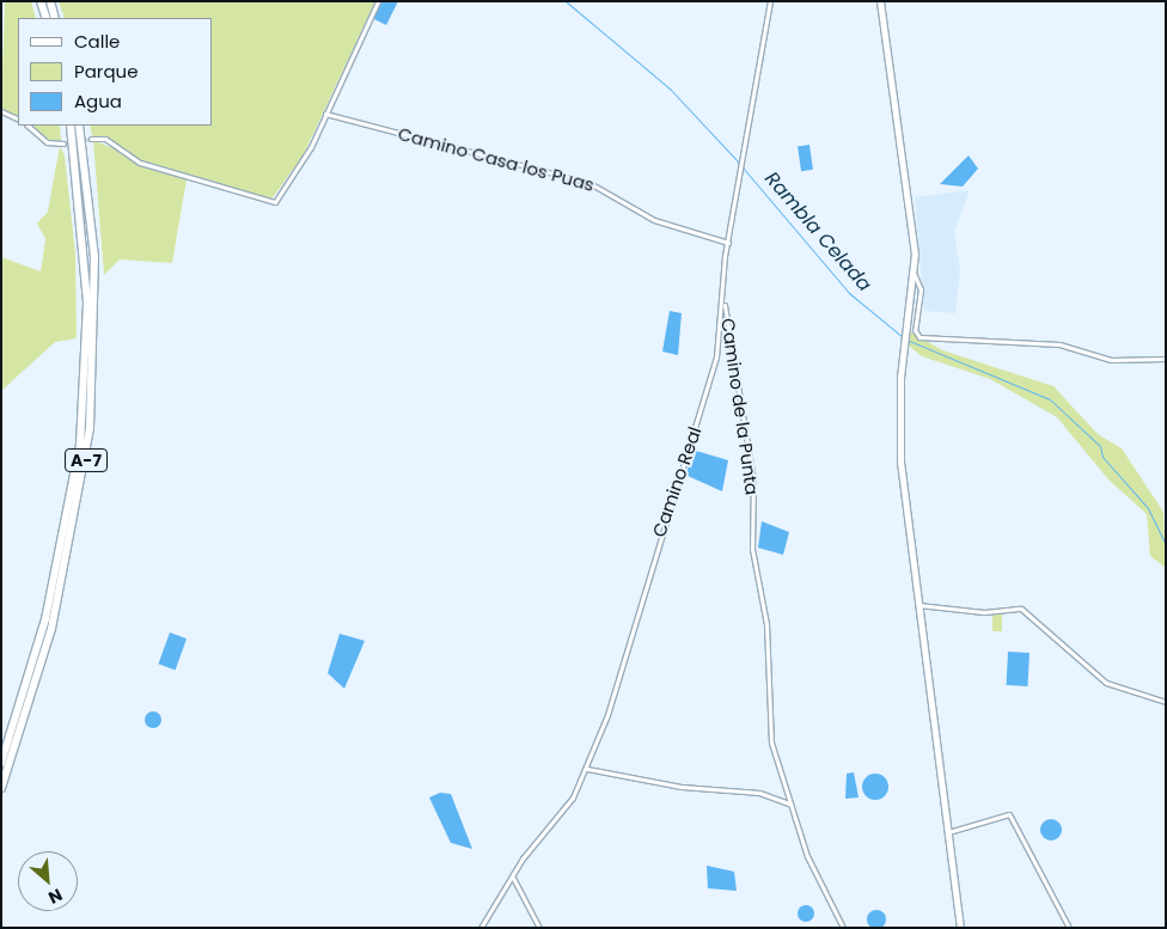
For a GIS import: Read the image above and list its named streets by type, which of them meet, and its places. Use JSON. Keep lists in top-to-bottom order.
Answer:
{
  "streets": {
    "highway": ["A-7"],
    "street": ["Camino Casa los Puas", "Camino de la Punta", "Camino Real"]
  },
  "crossings": [
    ["Camino Casa los Puas", "Camino Real"],
    ["Camino de la Punta", "Camino Real"]
  ],
  "water": ["Rambla Celada"],
  "legend": ["Calle", "Parque", "Agua"],
  "north": "bottom right"
}
